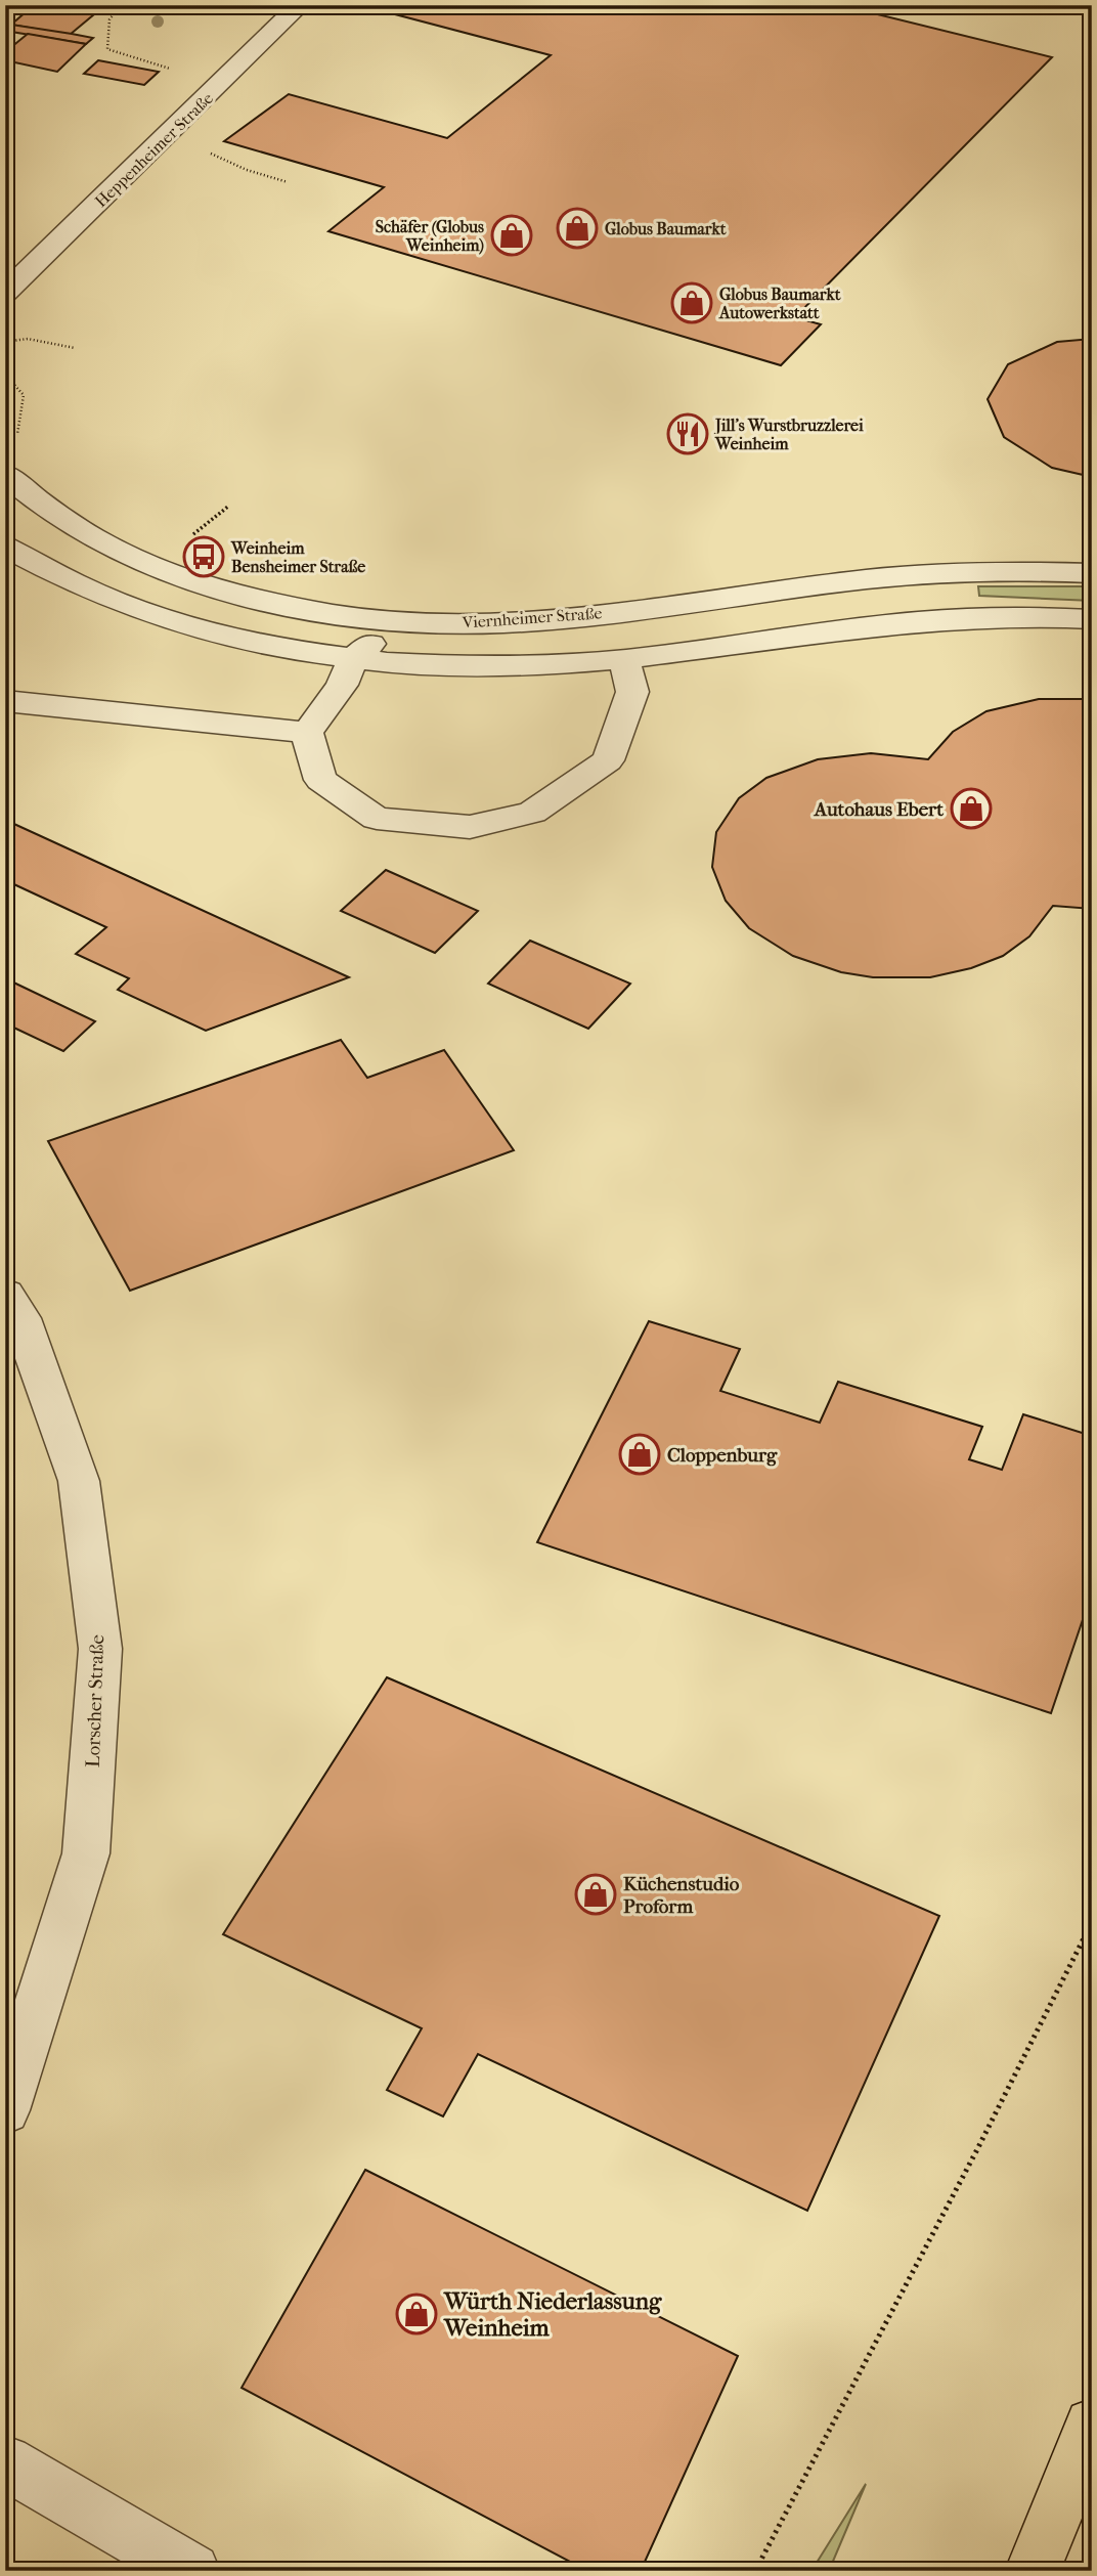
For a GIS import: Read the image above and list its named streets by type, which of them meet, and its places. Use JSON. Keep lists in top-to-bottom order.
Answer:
{
  "streets": {
    "street": ["Heppenheimer Straße", "Viernheimer Straße", "Lorscher Straße"]
  },
  "places": {
    "shop": [
      "Globus Baumarkt",
      "Schäfer (Globus Weinheim)",
      "Globus Baumarkt Autowerkstatt",
      "Autohaus Ebert",
      "Cloppenburg",
      "Küchenstudio Proform",
      "Würth Niederlassung Weinheim"
    ],
    "restaurant": ["Jill's Wurstbruzzlerei Weinheim"],
    "bus stop": ["Weinheim Bensheimer Straße"]
  }
}
